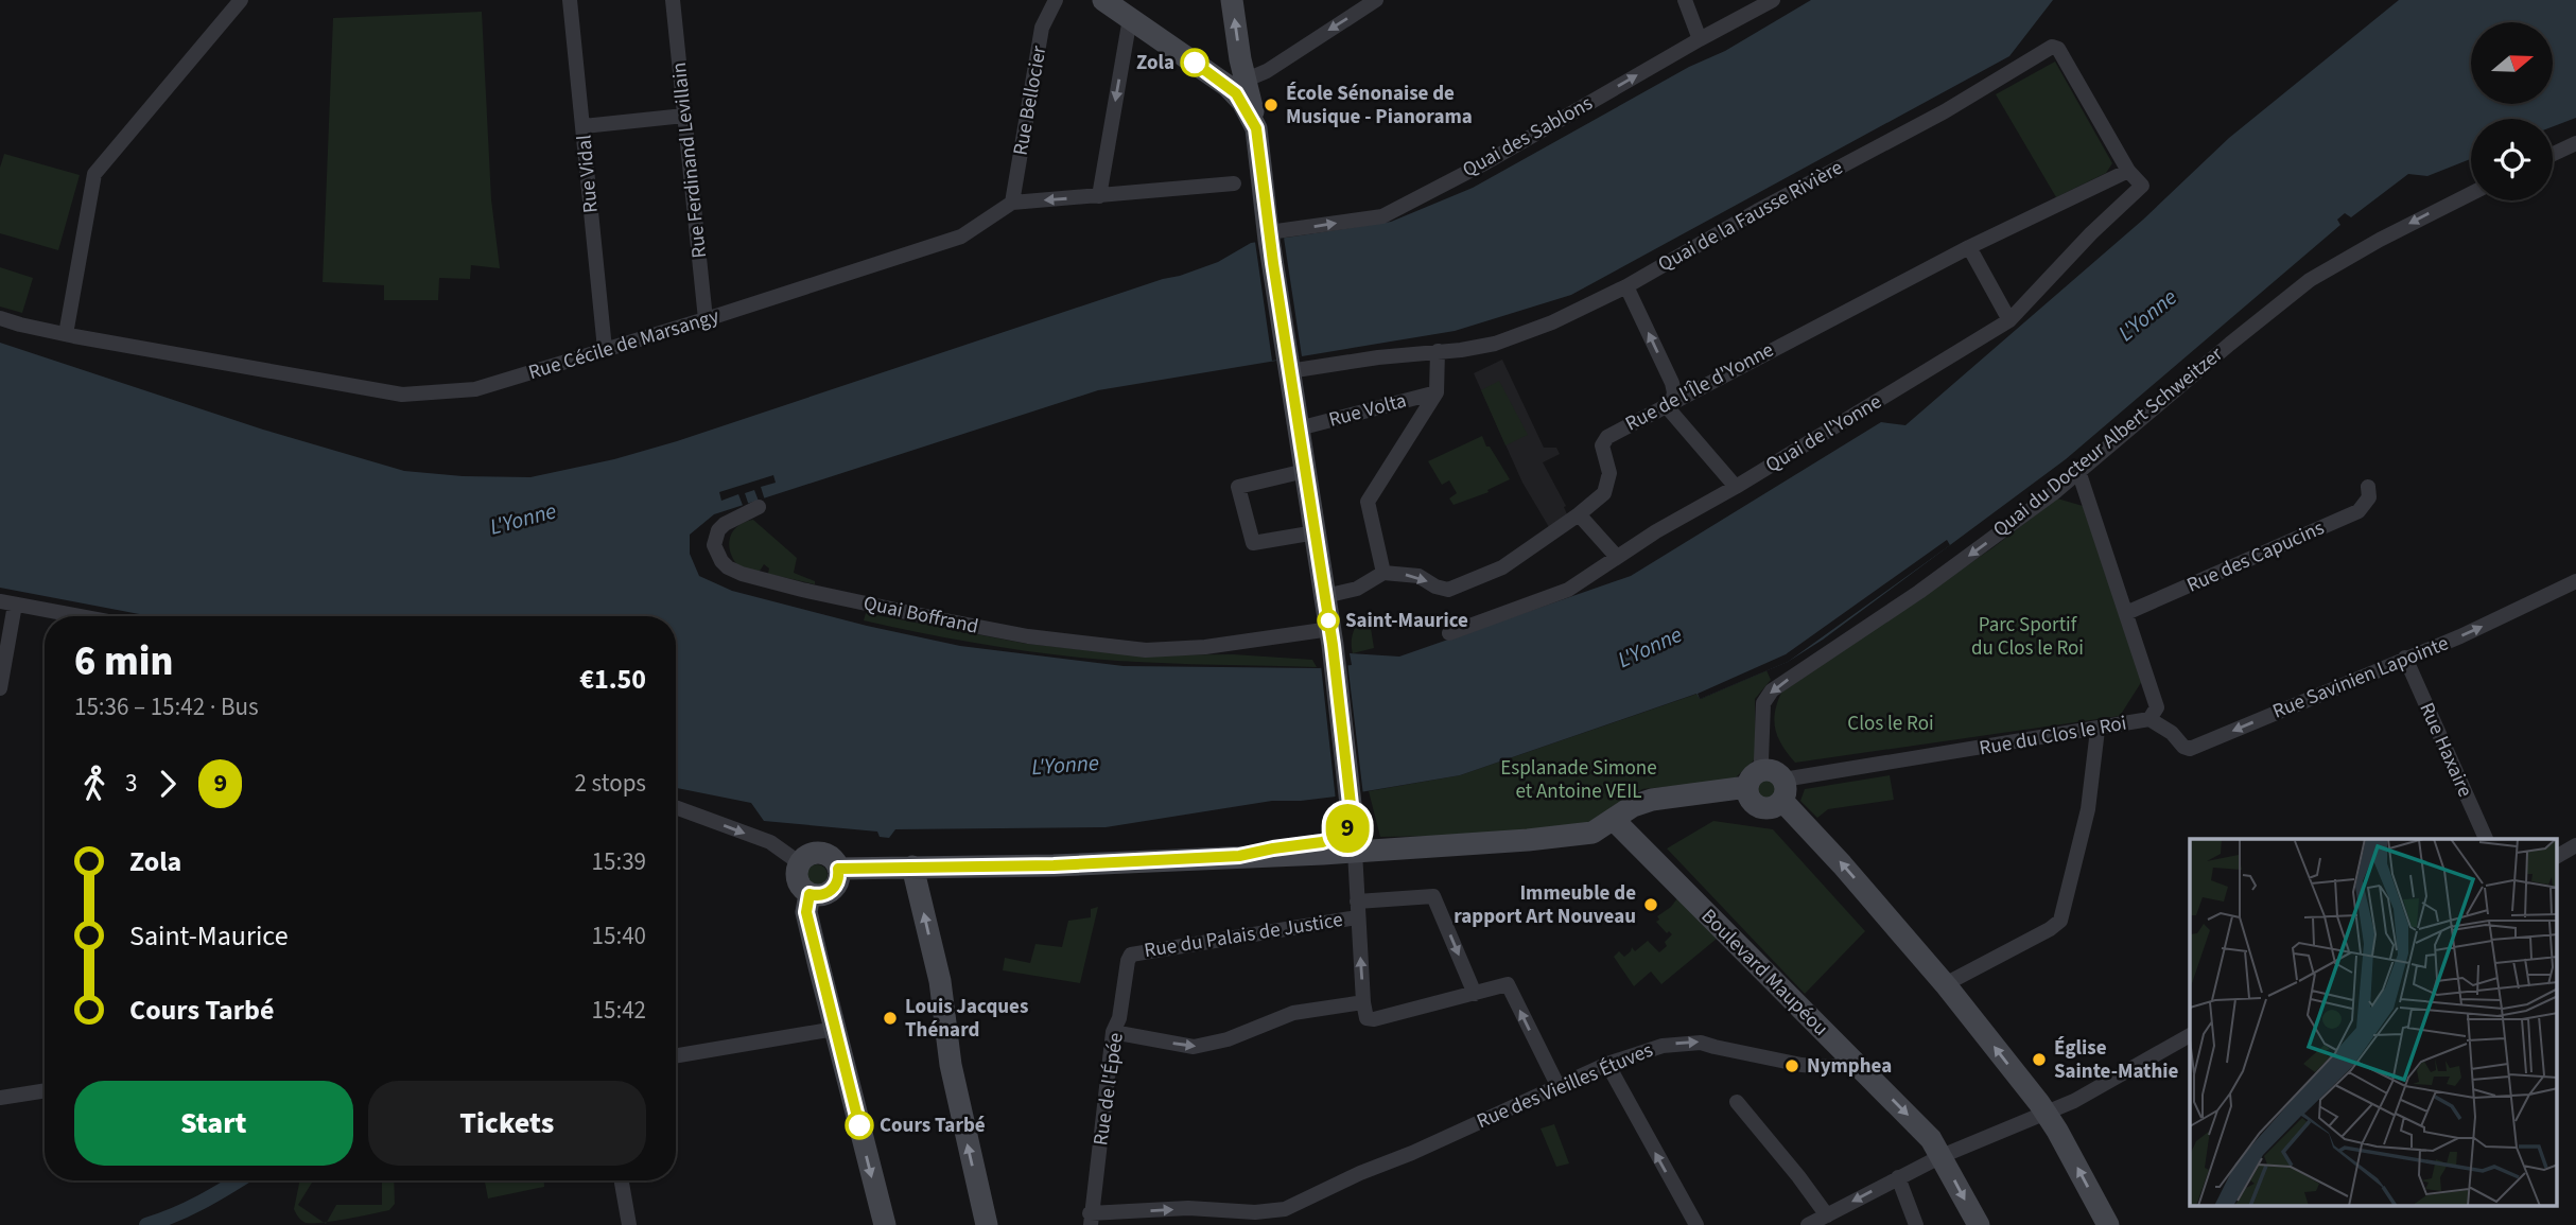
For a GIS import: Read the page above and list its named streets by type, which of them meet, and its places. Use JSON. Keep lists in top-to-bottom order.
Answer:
{
  "streets": {
    "main road": ["Boulevard Maupéou"],
    "street": [
      "Rue Bellocier",
      "Quai des Sablons",
      "Rue Ferdinand Levillain",
      "Rue Vidal",
      "Quai de la Fausse Rivière",
      "Rue Cécile de Marsangy",
      "Rue de l'Île d'Yonne",
      "Rue Volta",
      "Quai de l'Yonne",
      "Quai du Docteur Albert Schweitzer",
      "Rue des Capucins",
      "Quai Boffrand",
      "Rue Savinien Lapointe",
      "Rue du Clos le Roi",
      "Rue Haxaire",
      "Rue du Palais de Justice",
      "Rue des Vieilles Étuves",
      "Rue de l'Épée"
    ]
  },
  "crossings": [
    ["Rue Bellocier", "Rue Cécile de Marsangy"],
    ["Rue Ferdinand Levillain", "Rue Cécile de Marsangy"],
    ["Rue Vidal", "Rue Cécile de Marsangy"],
    ["Quai de la Fausse Rivière", "Rue de l'Île d'Yonne"],
    ["Quai de la Fausse Rivière", "Quai de l'Yonne"],
    ["Rue de l'Île d'Yonne", "Quai de l'Yonne"],
    ["Quai du Docteur Albert Schweitzer", "Rue du Clos le Roi"],
    ["Rue des Capucins", "Rue du Clos le Roi"],
    ["Rue Savinien Lapointe", "Rue du Clos le Roi"],
    ["Rue Savinien Lapointe", "Rue Haxaire"],
    ["Rue du Palais de Justice", "Rue de l'Épée"],
    ["Boulevard Maupéou", "Rue des Vieilles Étuves"],
    ["Rue des Vieilles Étuves", "Rue de l'Épée"]
  ],
  "one_way": ["Quai des Sablons", "Quai du Docteur Albert Schweitzer", "Rue des Vieilles Étuves"],
  "water": ["L'Yonne"],
  "parks": ["Parc Sportif du Clos le Roi", "Clos le Roi", "Esplanade Simone et Antoine VEIL"],
  "places": [
    "Zola",
    "École Sénonaise de Musique - Pianorama",
    "Saint-Maurice",
    "Immeuble de rapport Art Nouveau",
    "Louis Jacques Thénard",
    "Église Sainte-Mathie",
    "Nymphea",
    "Cours Tarbé"
  ],
  "lines": ["bus line 9"],
  "north": "right",
  "page": {
    "on_map": "9",
    "heading": ["6 min", "15:36 – 15:42 · Bus", "€1.50"],
    "legs": ["3", "9", "2 stops"],
    "list": [
      {
        "name": "Zola",
        "value": "15:39"
      },
      {
        "name": "Saint-Maurice",
        "value": "15:40"
      },
      {
        "name": "Cours Tarbé",
        "value": "15:42"
      }
    ],
    "buttons": ["Start", "Tickets"]
  }
}
